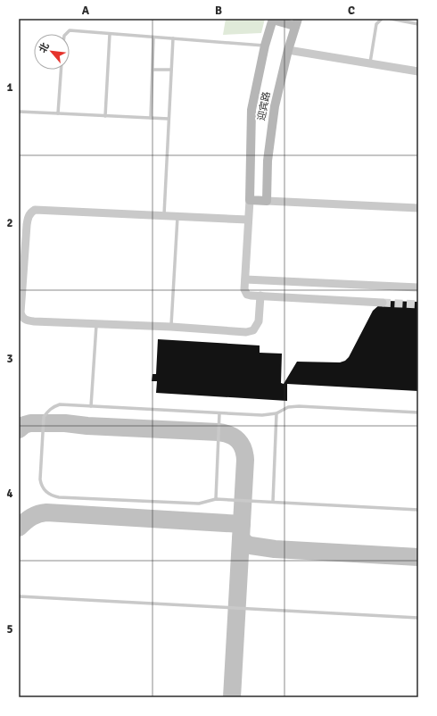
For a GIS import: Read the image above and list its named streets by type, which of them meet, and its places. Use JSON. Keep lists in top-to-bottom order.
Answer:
{
  "streets": {
    "main road": ["迎宾路"]
  },
  "north": "top left",
  "grid": {
    "columns": ["A", "B", "C"],
    "rows": [
      "1",
      "2",
      "3",
      "4",
      "5"
    ]
  }
}
